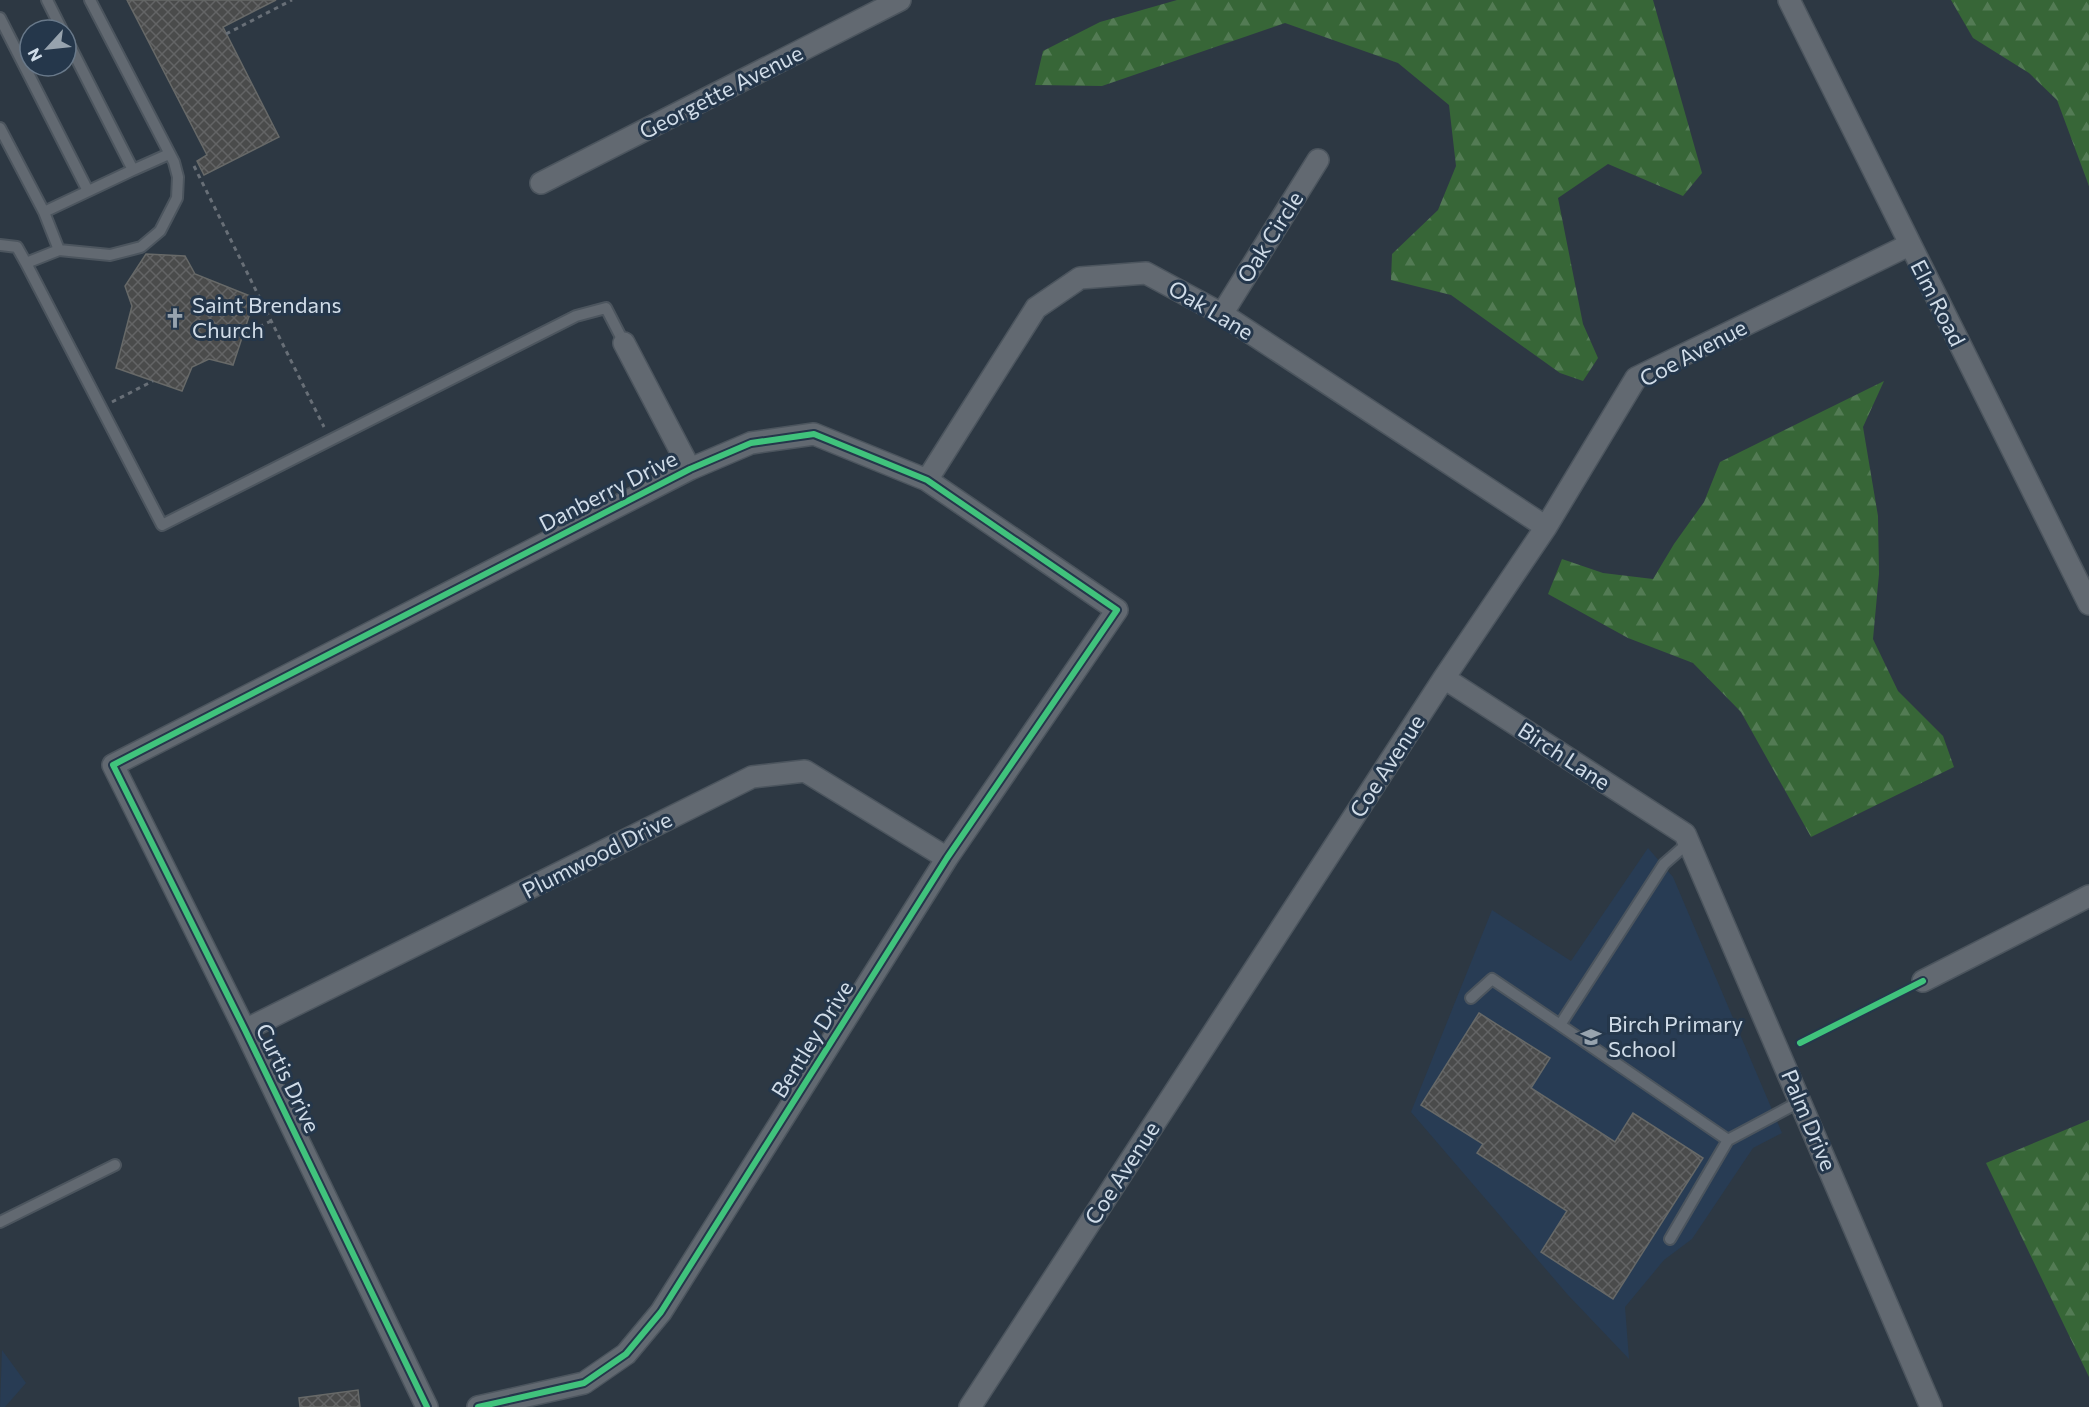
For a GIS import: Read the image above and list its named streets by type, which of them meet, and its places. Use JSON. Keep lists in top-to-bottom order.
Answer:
{
  "streets": {
    "street": [
      "Georgette Avenue",
      "Oak Circle",
      "Elm Road",
      "Oak Lane",
      "Coe Avenue",
      "Danberry Drive",
      "Birch Lane",
      "Plumwood Drive",
      "Bentley Drive",
      "Curtis Drive",
      "Palm Drive"
    ]
  },
  "crossings": [
    ["Oak Circle", "Oak Lane"],
    ["Elm Road", "Coe Avenue"],
    ["Oak Lane", "Coe Avenue"],
    ["Oak Lane", "Danberry Drive"],
    ["Coe Avenue", "Birch Lane"],
    ["Danberry Drive", "Bentley Drive"],
    ["Danberry Drive", "Curtis Drive"],
    ["Birch Lane", "Palm Drive"],
    ["Plumwood Drive", "Bentley Drive"],
    ["Plumwood Drive", "Curtis Drive"]
  ],
  "places": {
    "church": ["Saint Brendans Church"],
    "school or university": ["Birch Primary School"]
  },
  "north": "bottom left"
}
